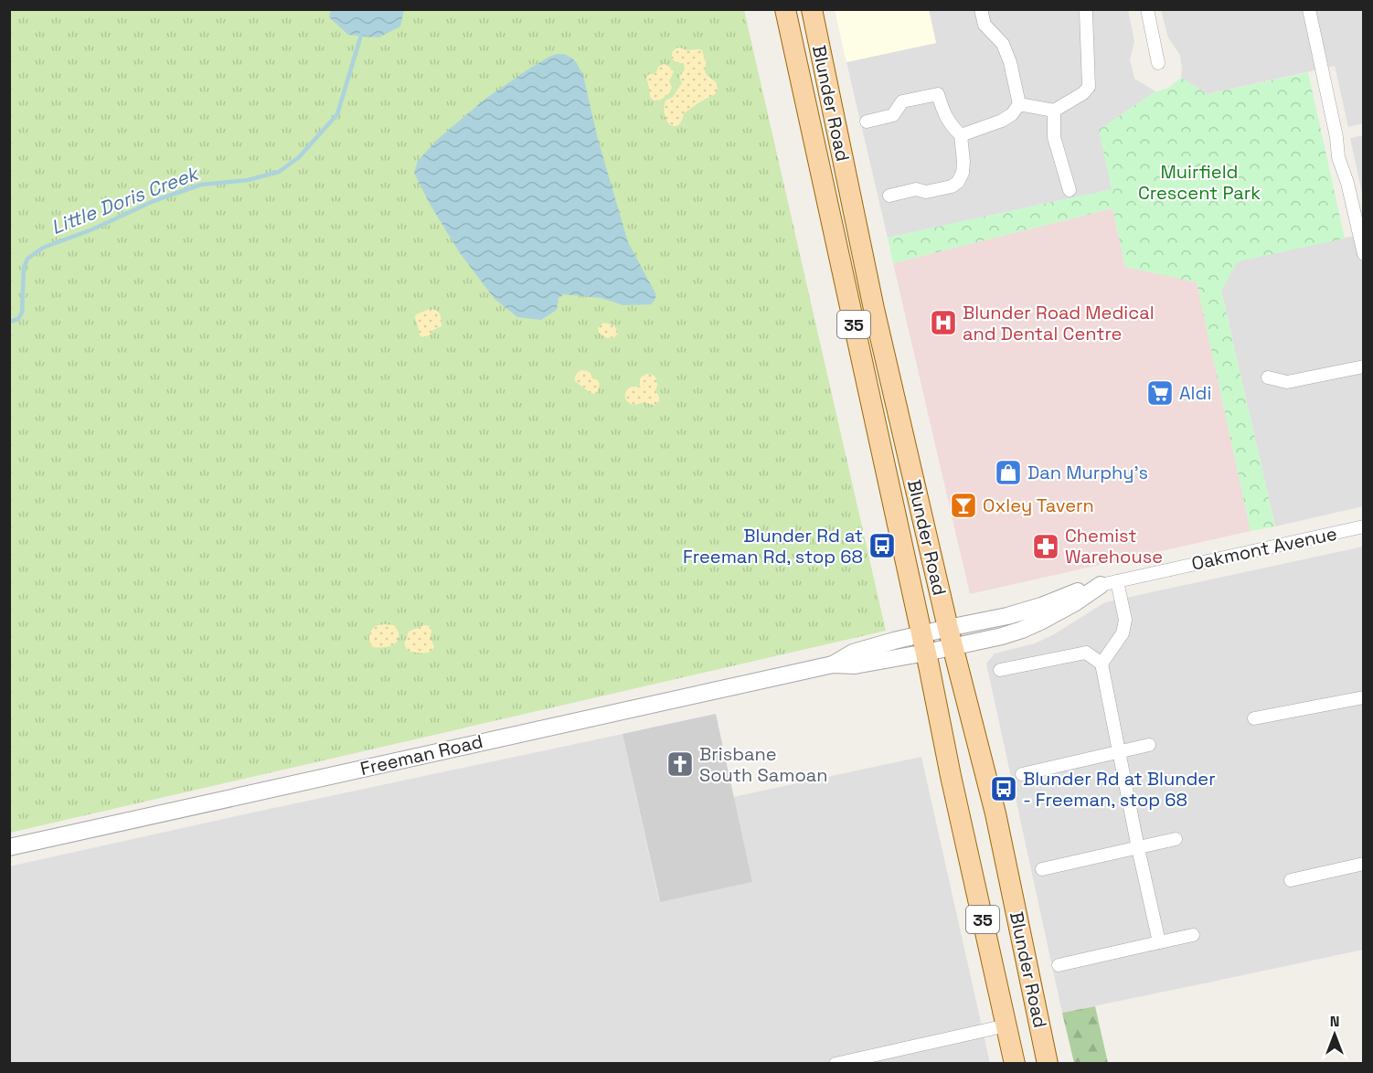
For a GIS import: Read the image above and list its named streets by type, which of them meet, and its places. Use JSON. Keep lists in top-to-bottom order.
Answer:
{
  "streets": {
    "main road": ["Blunder Road", "35"],
    "street": ["Oakmont Avenue", "Freeman Road"]
  },
  "crossings": [
    ["Blunder Road", "Oakmont Avenue"],
    ["Blunder Road", "Freeman Road"],
    ["Oakmont Avenue", "Freeman Road"]
  ],
  "water": ["Little Doris Creek"],
  "parks": ["Muirfield Crescent Park"],
  "places": {
    "hospital": ["Blunder Road Medical and Dental Centre"],
    "supermarket": ["Aldi"],
    "shop": ["Dan Murphy's"],
    "bar": ["Oxley Tavern"],
    "bus stop": ["Blunder Rd at Freeman Rd, stop 68", "Blunder Rd at Blunder - Freeman, stop 68"],
    "pharmacy": ["Chemist Warehouse"],
    "church": ["Brisbane South Samoan"]
  },
  "north": "top"
}
